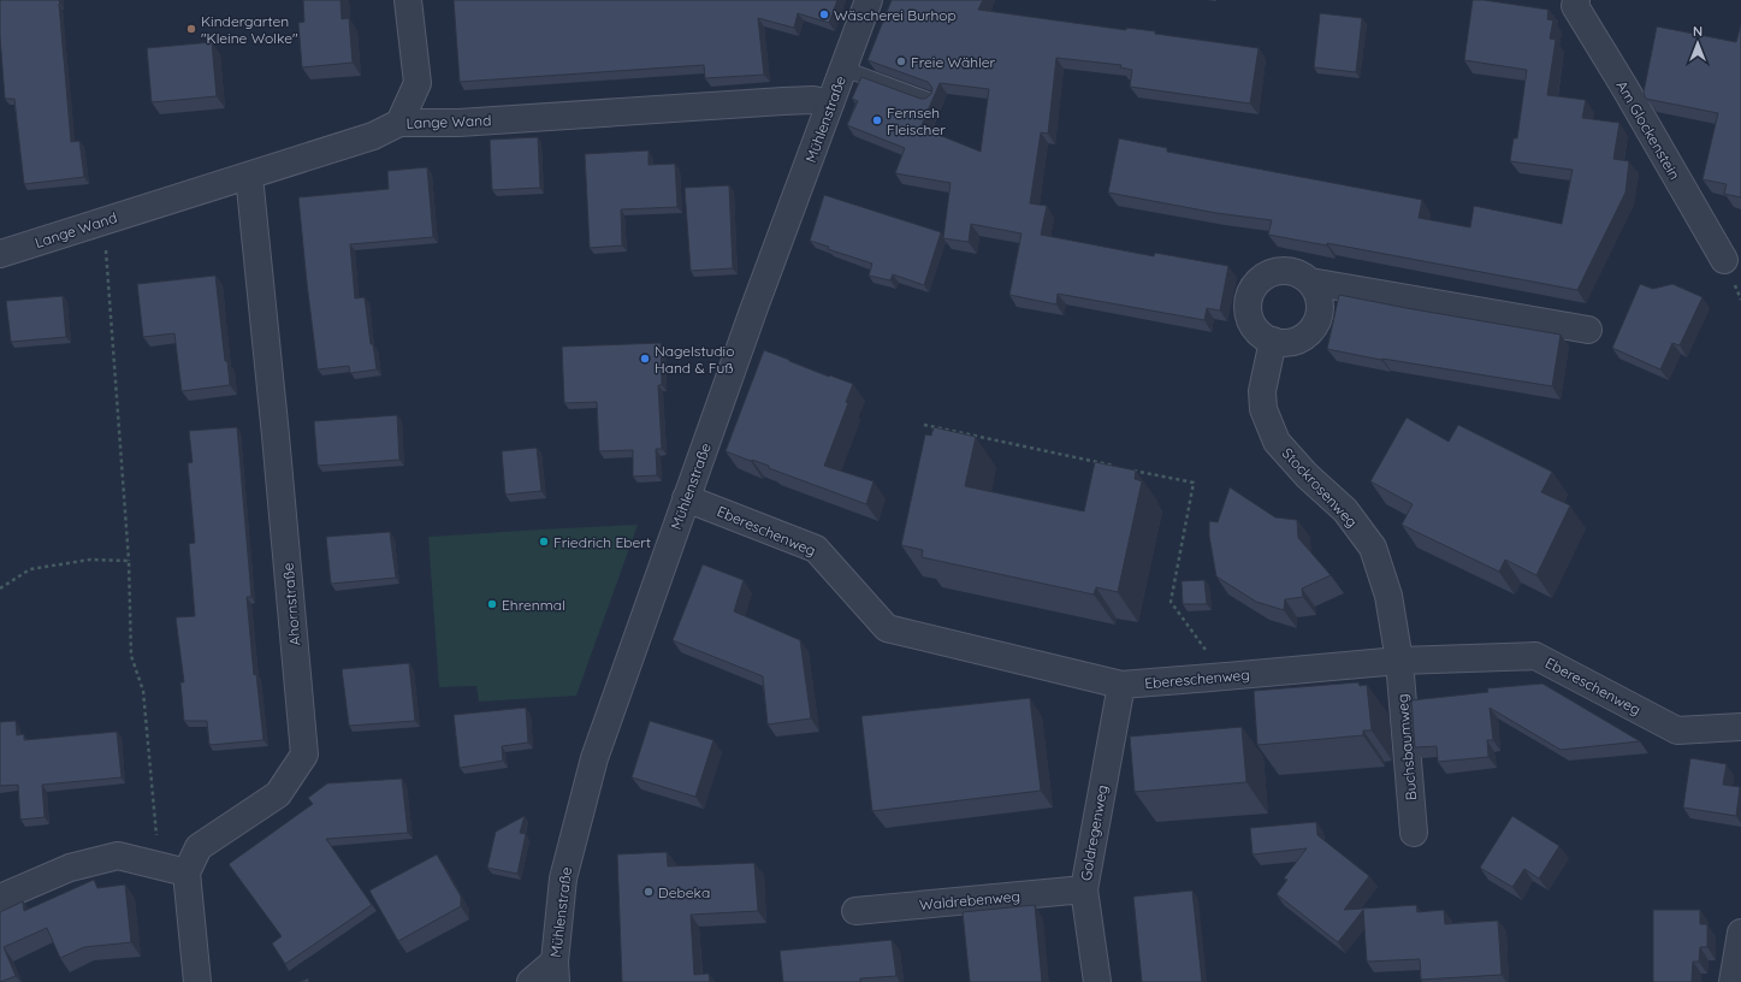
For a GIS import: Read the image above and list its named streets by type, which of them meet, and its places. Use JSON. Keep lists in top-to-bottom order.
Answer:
{
  "streets": {
    "street": [
      "Mühlenstraße",
      "Lange Wand",
      "Am Glockenstein",
      "Stockrosenweg",
      "Ebereschenweg",
      "Ahornstraße",
      "Buchsbaumweg",
      "Goldregenweg",
      "Waldrebenweg"
    ]
  },
  "crossings": [
    ["Mühlenstraße", "Lange Wand"],
    ["Mühlenstraße", "Ebereschenweg"],
    ["Lange Wand", "Ahornstraße"],
    ["Stockrosenweg", "Ebereschenweg"],
    ["Stockrosenweg", "Buchsbaumweg"],
    ["Ebereschenweg", "Buchsbaumweg"],
    ["Ebereschenweg", "Goldregenweg"],
    ["Goldregenweg", "Waldrebenweg"]
  ],
  "places": [
    "Wäscherei Burhop",
    "Kindergarten \"Kleine Wolke\"",
    "Freie Wähler",
    "Fernseh Fleischer",
    "Nagelstudio Hand & Fuß",
    "Friedrich Ebert",
    "Ehrenmal",
    "Debeka"
  ],
  "north": "top"
}
